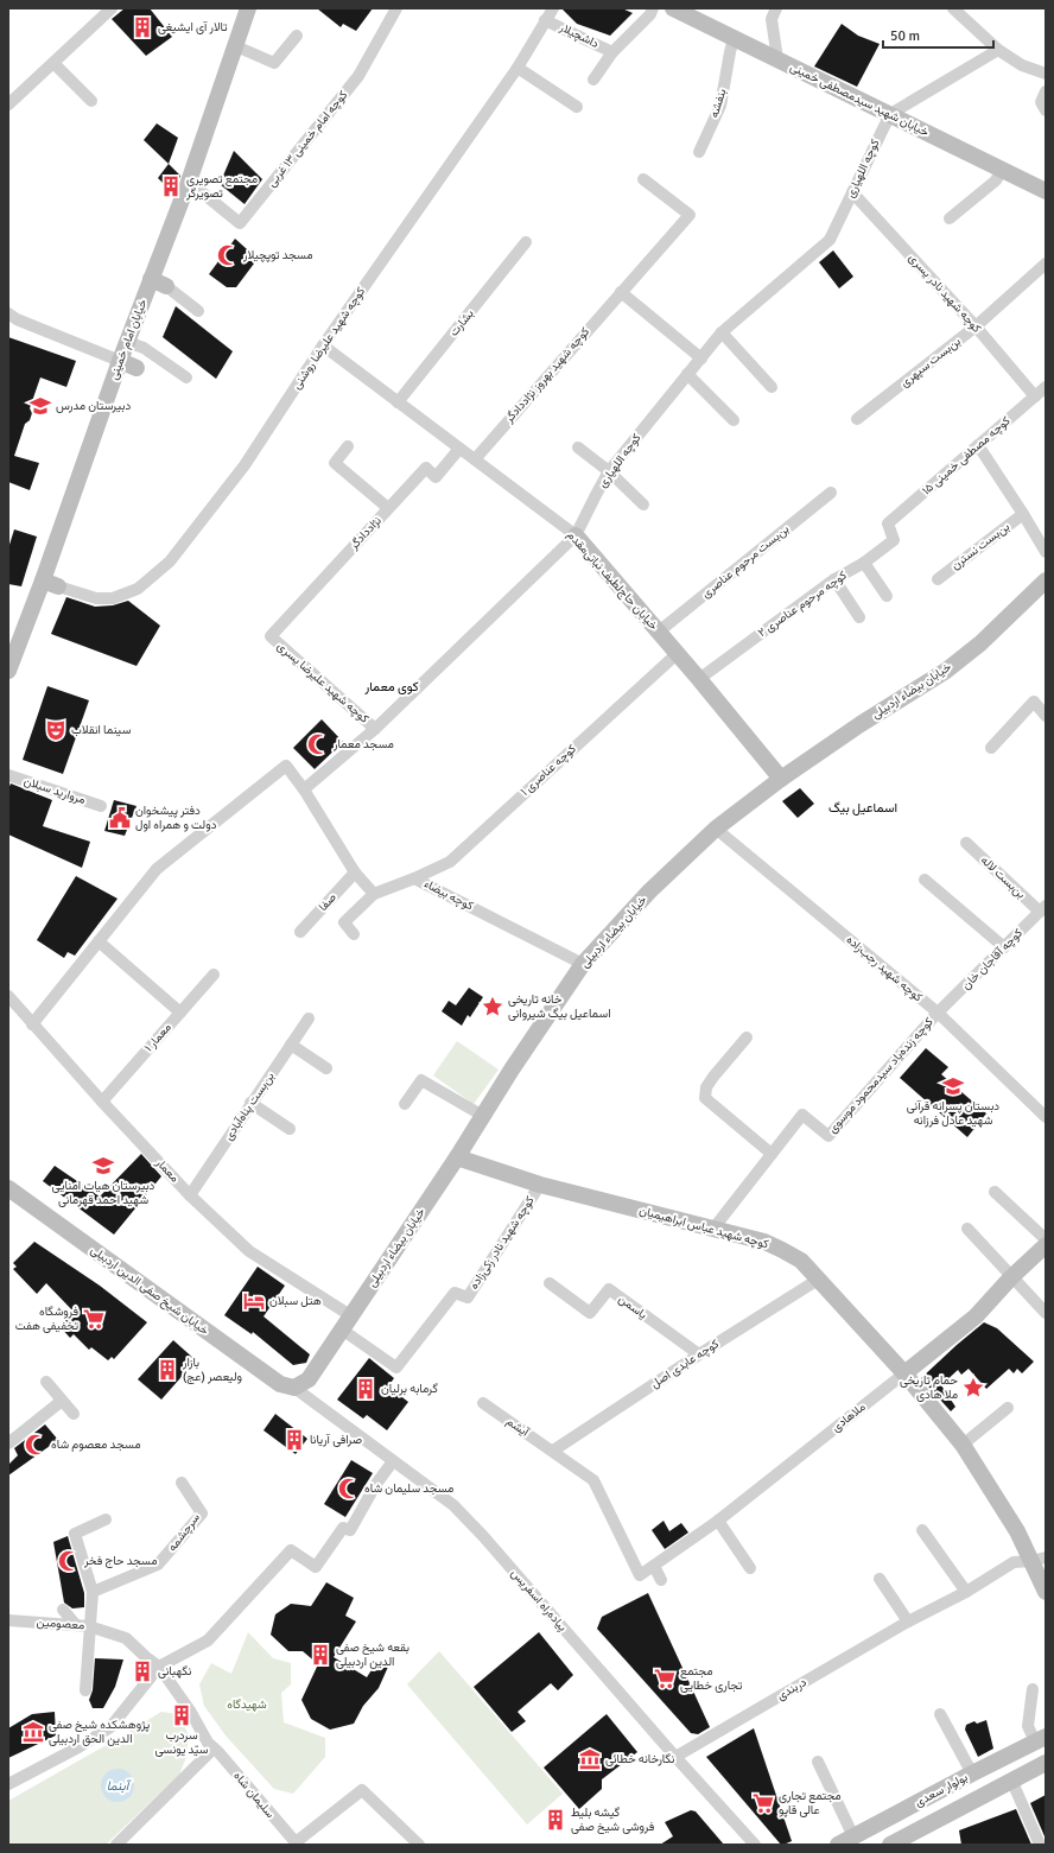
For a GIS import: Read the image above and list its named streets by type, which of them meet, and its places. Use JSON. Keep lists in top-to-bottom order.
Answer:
{
  "streets": {
    "street": [
      "داشچیلار",
      "خیابان شهید سیدمصطفی خمینی",
      "بنفشه",
      "کوچه امام خمینی ۱۳ غربی",
      "کوچه اللهیاری",
      "کوچه شهید نادر یسری",
      "بشارت",
      "کوچه شهید علیرضا روشنی",
      "خیابان امام خمینی",
      "بن‌بست سپهری",
      "کوچه شهید بهروز نژاددادگر",
      "کوچه مصطفی خمینی ۱۵",
      "نژاددادگر",
      "بن‌بست نسترن",
      "بن‌بست مرحوم عناصری",
      "خیابان حاج‌لطیف نباتی‌مقدم",
      "کوچه مرحوم عناصری ۲",
      "کوچه شهید علیرضا یسری",
      "خیابان بیضاء اردبیلی",
      "کوچه عناصری ۱",
      "مروارید سبلان",
      "بن‌بست لاله",
      "کوچه بیضاء",
      "صفا",
      "کوچه آقاجان خان",
      "کوچه شهید رجب‌زاده",
      "معمار ۱",
      "کوچه زنده‌یاد سیدمحمود موسوی",
      "بن‌بست پناه‌آبادی",
      "معمار",
      "کوچه شهید عباس ابراهیمیان",
      "کوچه شهید نادر زکی‌زاده",
      "خیابان شیخ صفی الدین اردبیلی",
      "یاسمن",
      "کوچه عابدی اصل",
      "ملاهادی",
      "آیشم",
      "سرچشمه",
      "پیاده‌راه اسفریس",
      "معصومین",
      "دربندی",
      "بولوار سعدی",
      "سلیمان شاه"
    ]
  },
  "crossings": [
    ["داشچیلار", "کوچه شهید علیرضا روشنی"],
    ["خیابان شهید سیدمصطفی خمینی", "بنفشه"],
    ["خیابان شهید سیدمصطفی خمینی", "کوچه اللهیاری"],
    ["کوچه امام خمینی ۱۳ غربی", "خیابان امام خمینی"],
    ["کوچه اللهیاری", "کوچه شهید نادر یسری"],
    ["کوچه اللهیاری", "خیابان حاج‌لطیف نباتی‌مقدم"],
    ["کوچه اللهیاری", "کوچه شهید علیرضا یسری"],
    ["کوچه شهید نادر یسری", "بن‌بست سپهری"],
    ["کوچه شهید نادر یسری", "کوچه مصطفی خمینی ۱۵"],
    ["بشارت", "خیابان حاج‌لطیف نباتی‌مقدم"],
    ["کوچه شهید علیرضا روشنی", "خیابان حاج‌لطیف نباتی‌مقدم"],
    ["کوچه شهید بهروز نژاددادگر", "خیابان حاج‌لطیف نباتی‌مقدم"],
    ["کوچه مصطفی خمینی ۱۵", "کوچه مرحوم عناصری ۲"],
    ["نژاددادگر", "خیابان حاج‌لطیف نباتی‌مقدم"],
    ["نژاددادگر", "کوچه شهید علیرضا یسری"],
    ["بن‌بست مرحوم عناصری", "خیابان حاج‌لطیف نباتی‌مقدم"],
    ["خیابان حاج‌لطیف نباتی‌مقدم", "کوچه مرحوم عناصری ۲"],
    ["خیابان حاج‌لطیف نباتی‌مقدم", "خیابان بیضاء اردبیلی"],
    ["خیابان حاج‌لطیف نباتی‌مقدم", "کوچه عناصری ۱"],
    ["خیابان بیضاء اردبیلی", "کوچه بیضاء"],
    ["خیابان بیضاء اردبیلی", "کوچه شهید رجب‌زاده"],
    ["خیابان بیضاء اردبیلی", "معمار"],
    ["خیابان بیضاء اردبیلی", "کوچه شهید عباس ابراهیمیان"],
    ["خیابان بیضاء اردبیلی", "کوچه شهید نادر زکی‌زاده"],
    ["خیابان بیضاء اردبیلی", "خیابان شیخ صفی الدین اردبیلی"],
    ["خیابان بیضاء اردبیلی", "پیاده‌راه اسفریس"],
    ["کوچه عناصری ۱", "کوچه بیضاء"],
    ["بن‌بست لاله", "کوچه آقاجان خان"],
    ["کوچه آقاجان خان", "کوچه شهید رجب‌زاده"],
    ["کوچه آقاجان خان", "کوچه زنده‌یاد سیدمحمود موسوی"],
    ["کوچه شهید رجب‌زاده", "کوچه زنده‌یاد سیدمحمود موسوی"],
    ["معمار ۱", "معمار"],
    ["کوچه زنده‌یاد سیدمحمود موسوی", "کوچه شهید عباس ابراهیمیان"],
    ["بن‌بست پناه‌آبادی", "معمار"],
    ["معمار", "کوچه شهید نادر زکی‌زاده"],
    ["کوچه شهید عباس ابراهیمیان", "کوچه شهید نادر زکی‌زاده"],
    ["کوچه شهید عباس ابراهیمیان", "کوچه عابدی اصل"],
    ["کوچه شهید عباس ابراهیمیان", "ملاهادی"],
    ["خیابان شیخ صفی الدین اردبیلی", "پیاده‌راه اسفریس"],
    ["یاسمن", "کوچه عابدی اصل"],
    ["کوچه عابدی اصل", "آیشم"],
    ["ملاهادی", "آیشم"],
    ["پیاده‌راه اسفریس", "دربندی"],
    ["معصومین", "سلیمان شاه"]
  ],
  "districts": ["کوی معمار", "اسماعیل بیگ"],
  "water": ["آبنما"],
  "parks": ["شهیدگاه"],
  "places": {
    "building": [
      "تالار آی ایشیغی",
      "مجتمع تصویری تصویرگر",
      "بازار ولیعصر (عج)",
      "گرمابه برلیان",
      "صرافی آریانا",
      "بقعه شیخ صفی الدین اردبیلی",
      "نگهبانی",
      "سردرب سیّد یونسی",
      "گیشه بلیط فروشی شیخ صفی"
    ],
    "mosque": [
      "مسجد توپچیلار",
      "مسجد معمار",
      "مسجد معصوم شاه",
      "مسجد سلیمان شاه",
      "مسجد حاج فخر"
    ],
    "school or university": ["دبیرستان مدرس", "دبستان پسرانه قرآنی شهید عادل فرزانه", "دبیرستان هیات امنایی شهید احمد قهرمانی"],
    "theatre": ["سینما انقلاب"],
    "public building": ["دفتر پیشخوان دولت و همراه اول"],
    "place": ["خانه تاریخی اسماعیل بیگ شیروانی", "حمام تاریخی ملا هادی"],
    "hotel": ["هتل سبلان"],
    "supermarket": ["فروشگاه تخفیفی هفت", "مجتمع تجاری خطایی", "مجتمع تجاری عالی قاپو"],
    "museum": ["پژوهشکده شیخ صفی الدین الحق اردبیلی", "نگارخانه خطائی"]
  },
  "scale_bar": "50 m"
}
